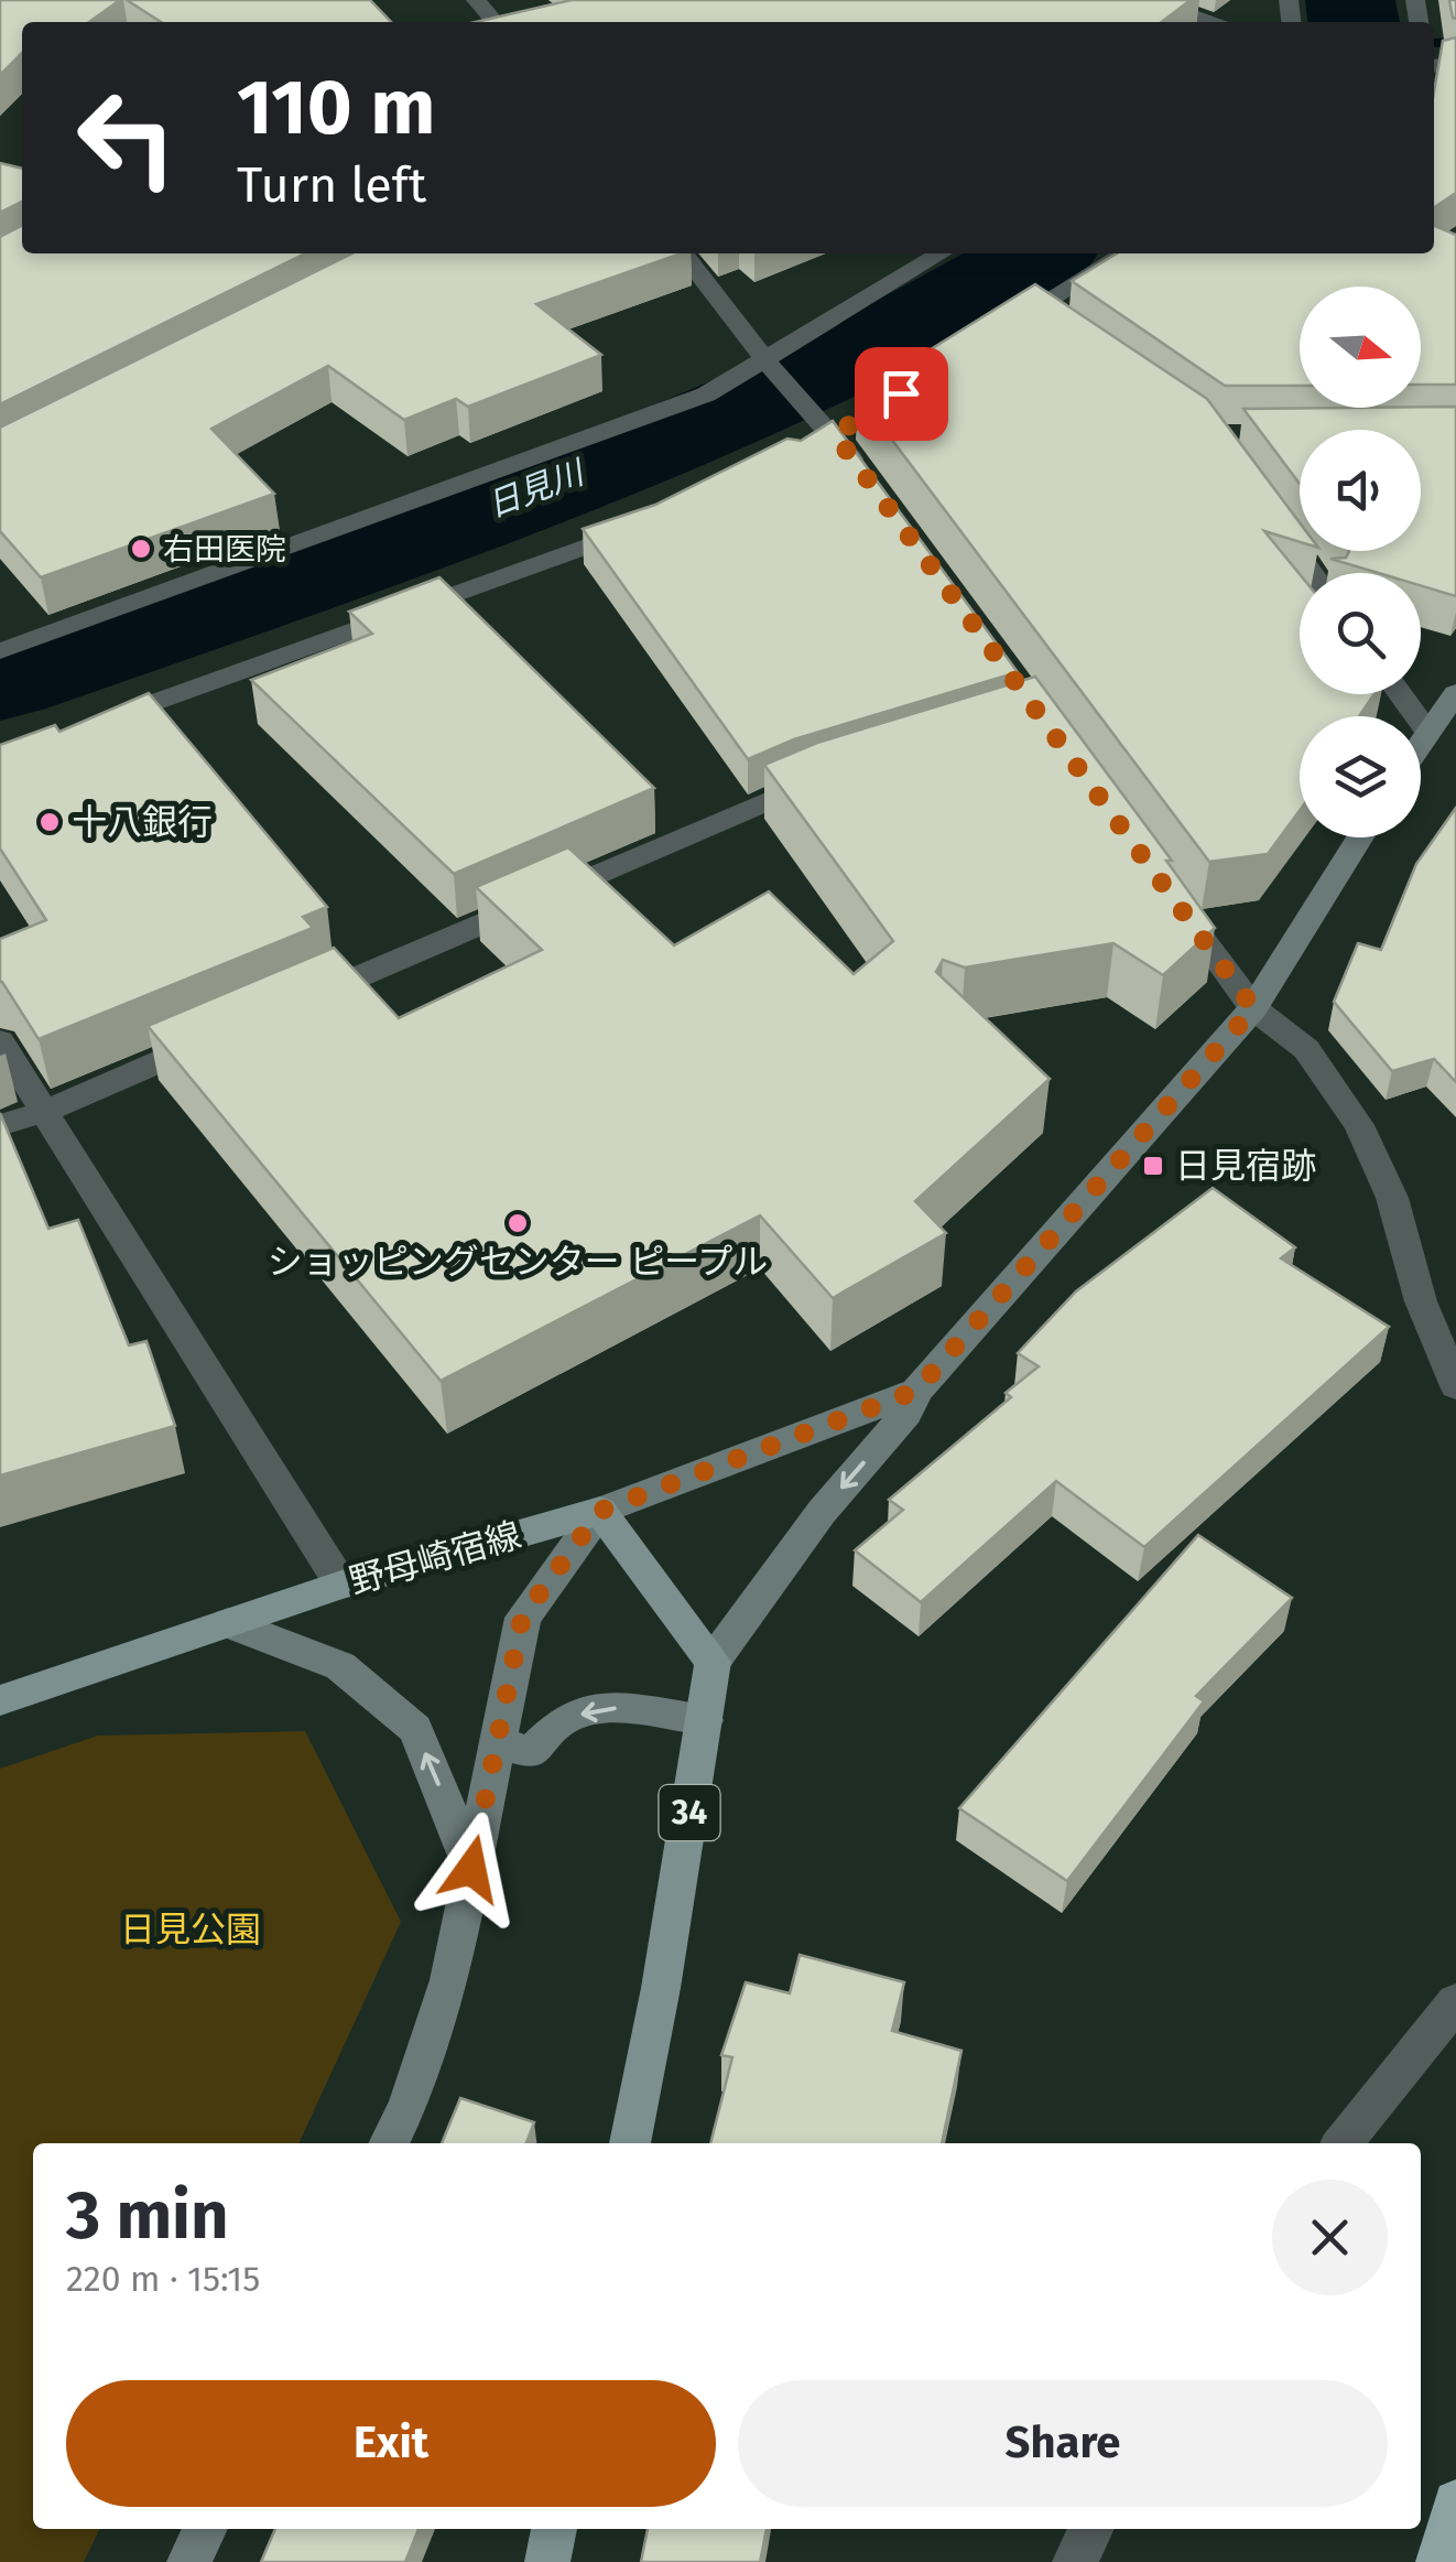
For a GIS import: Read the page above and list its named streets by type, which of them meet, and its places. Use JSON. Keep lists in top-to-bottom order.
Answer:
{
  "streets": {
    "main road": ["野母崎宿線", "34"]
  },
  "water": ["日見川"],
  "parks": ["日見公園"],
  "places": {
    "other": ["右田医院", "十八銀行", "ショッピングセンター ピープル"],
    "transit": ["日見宿跡"]
  },
  "north": "right",
  "page": {
    "turn": ["110 m", "Turn left"],
    "heading": ["3 min", "220 m · 15:15"],
    "buttons": ["Exit", "Share"]
  }
}
